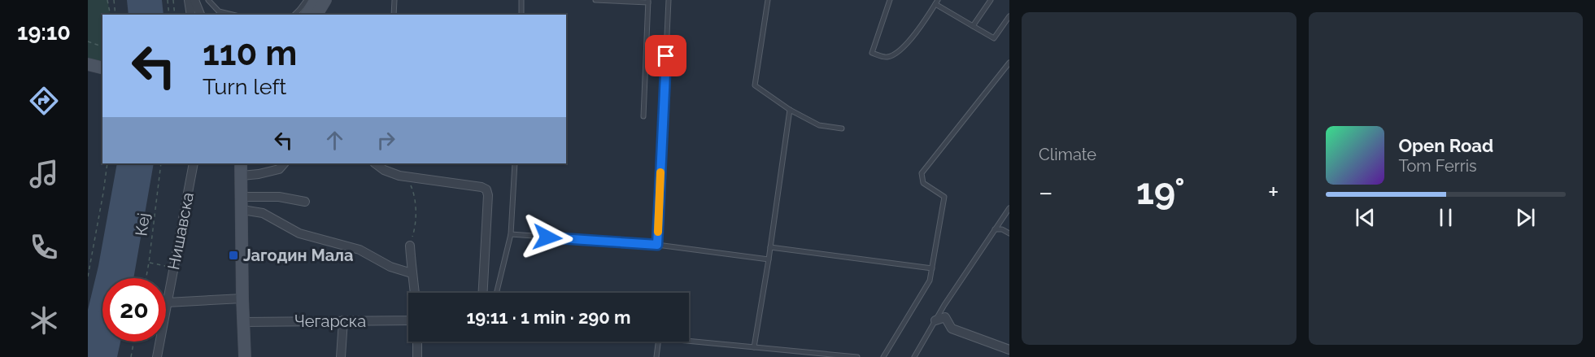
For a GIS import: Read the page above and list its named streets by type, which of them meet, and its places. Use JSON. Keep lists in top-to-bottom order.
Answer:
{
  "streets": {
    "street": ["Нишавска", "Чегарска"],
    "path": ["Кеј"]
  },
  "places": {
    "transit": ["Јагодин Мала"]
  },
  "page": {
    "tabs": "19:10",
    "tile": "Climate",
    "turn": ["110 m", "Turn left"],
    "song": ["Open Road", "Tom Ferris"],
    "heat": ["−", "19°", "+"],
    "limit": "20",
    "trip": "19:11 · 1 min · 290 m"
  }
}
